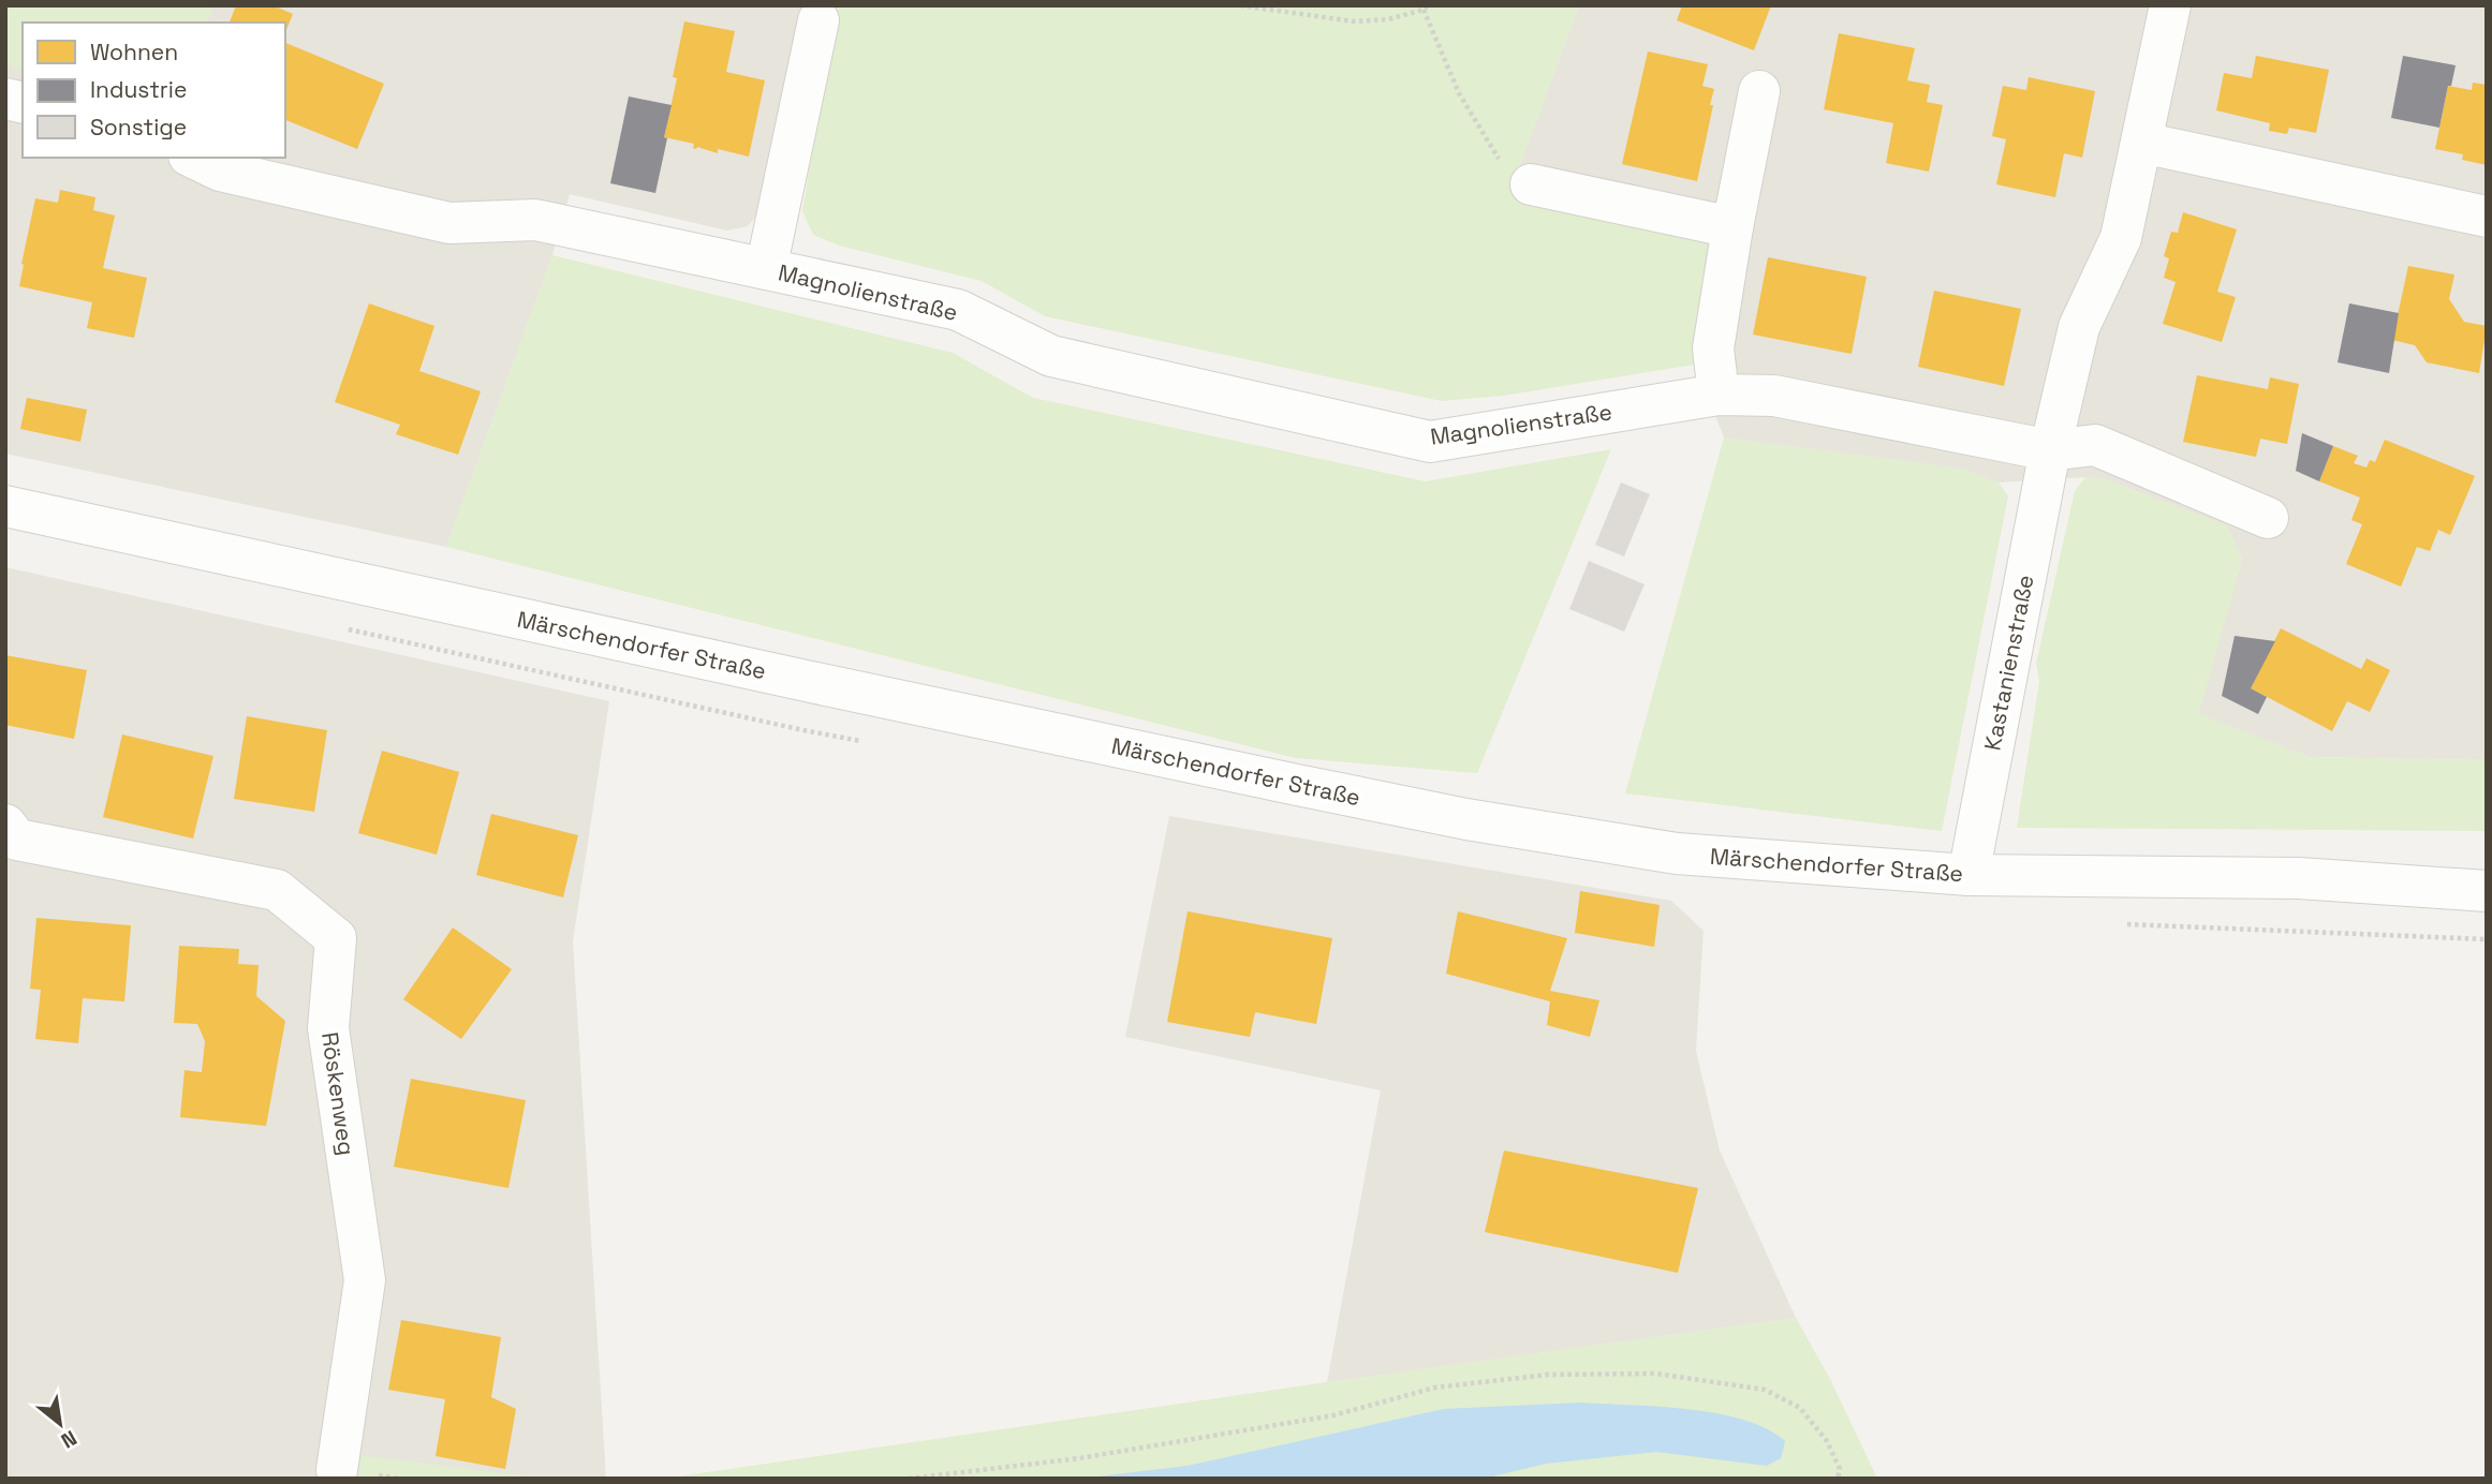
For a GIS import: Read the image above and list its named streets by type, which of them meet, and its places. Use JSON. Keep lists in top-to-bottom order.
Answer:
{
  "streets": {
    "street": [
      "Magnolienstraße",
      "Märschendorfer Straße",
      "Kastanienstraße",
      "Röskenweg"
    ]
  },
  "crossings": [
    ["Magnolienstraße", "Kastanienstraße"],
    ["Märschendorfer Straße", "Kastanienstraße"]
  ],
  "legend": ["Wohnen", "Industrie", "Sonstige"],
  "north": "bottom right"
}
